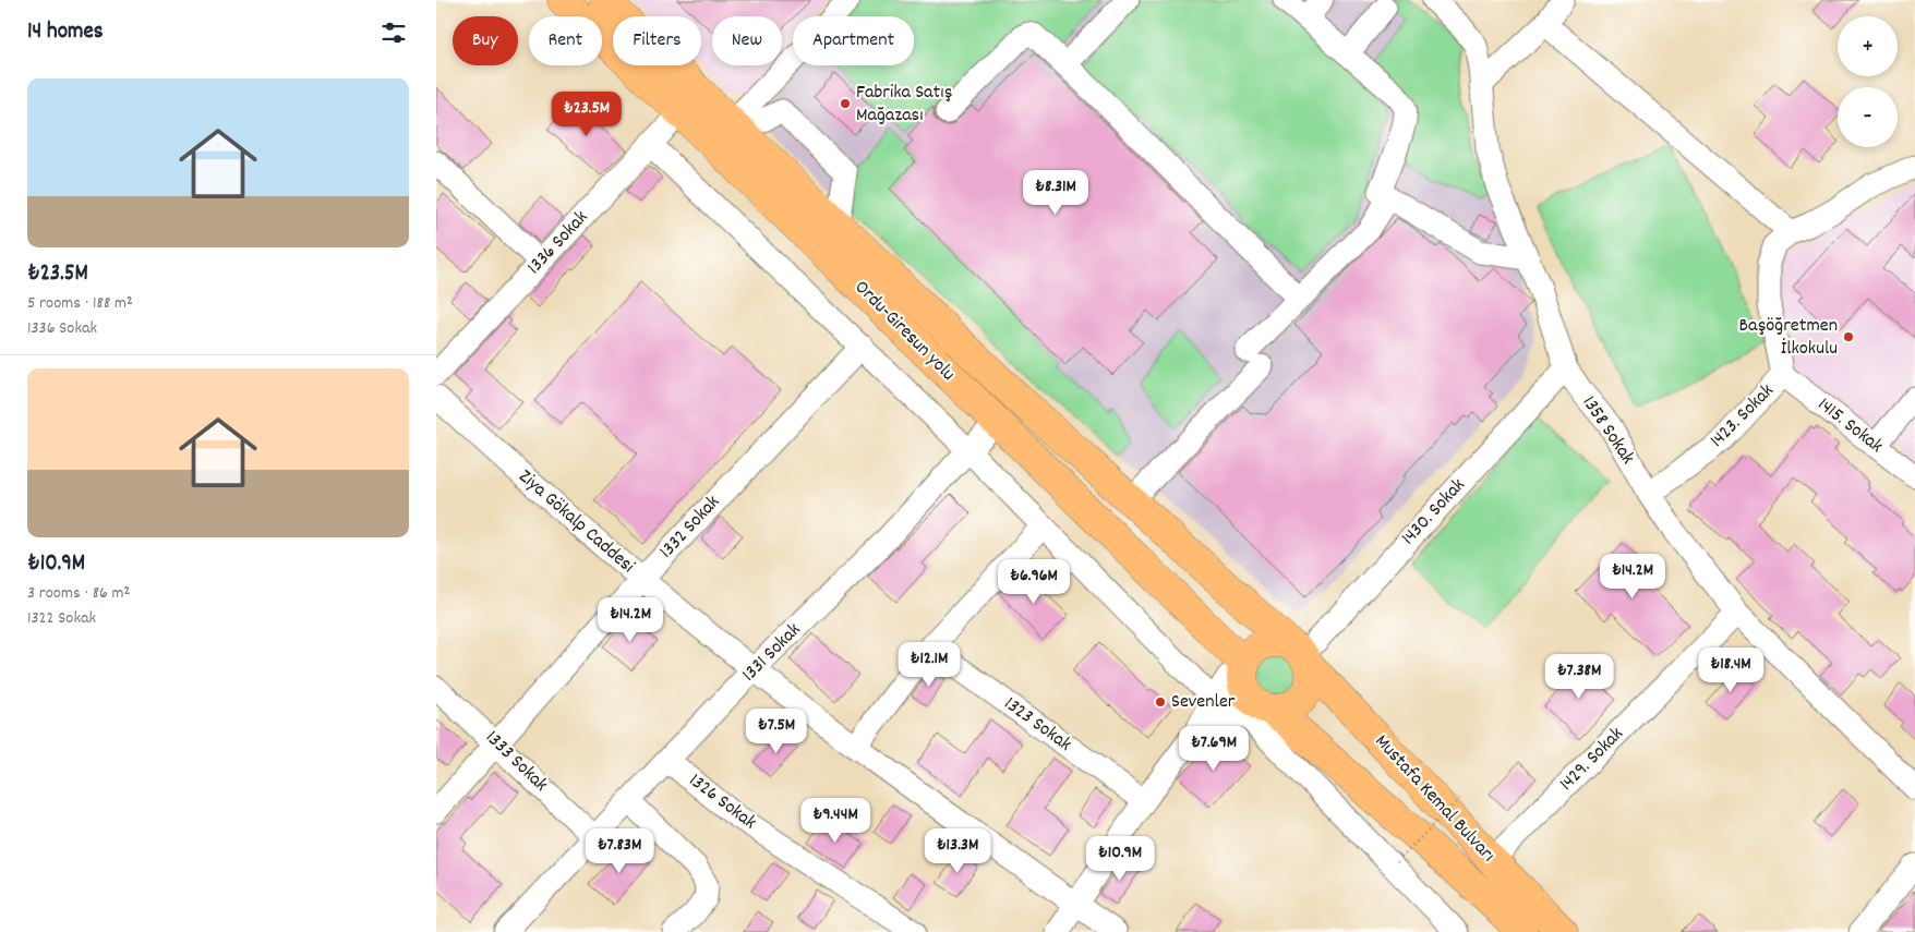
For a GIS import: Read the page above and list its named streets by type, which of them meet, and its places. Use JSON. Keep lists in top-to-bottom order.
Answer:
{
  "streets": {
    "highway": ["Ordu-Giresun yolu", "Mustafa Kemal Bulvarı"],
    "street": [
      "1336 Sokak",
      "1423. Sokak",
      "1415. Sokak",
      "1358 Sokak",
      "1430. Sokak",
      "Ziya Gökalp Caddesi",
      "1332 Sokak",
      "1331 Sokak",
      "1323 Sokak",
      "1429. Sokak",
      "1333 Sokak",
      "1326 Sokak"
    ]
  },
  "crossings": [
    ["1336 Sokak", "Ordu-Giresun yolu"],
    ["Ordu-Giresun yolu", "1430. Sokak"],
    ["Ordu-Giresun yolu", "1331 Sokak"],
    ["Ordu-Giresun yolu", "Mustafa Kemal Bulvarı"],
    ["1423. Sokak", "1415. Sokak"],
    ["1423. Sokak", "1358 Sokak"],
    ["1358 Sokak", "1430. Sokak"],
    ["1358 Sokak", "1429. Sokak"],
    ["1430. Sokak", "Mustafa Kemal Bulvarı"],
    ["Ziya Gökalp Caddesi", "1332 Sokak"],
    ["Ziya Gökalp Caddesi", "1331 Sokak"],
    ["1332 Sokak", "1333 Sokak"],
    ["1331 Sokak", "1333 Sokak"],
    ["1331 Sokak", "1326 Sokak"],
    ["1429. Sokak", "Mustafa Kemal Bulvarı"]
  ],
  "places": ["Fabrika Satış Mağazası", "Başöğretmen İlkokulu", "Sevenler"],
  "page": {
    "heading": "14 homes",
    "map_buttons": ["+", "−"],
    "chip": [
      "Buy",
      "Rent",
      "Filters",
      "New",
      "Apartment"
    ],
    "list": [
      {
        "name": "₺23.5M",
        "note": "5 rooms · 188 m² · 1336 Sokak"
      },
      {
        "name": "₺10.9M",
        "note": "3 rooms · 86 m² · 1322 Sokak"
      }
    ],
    "price": [
      "₺23.5M",
      "₺8.31M",
      "₺14.2M",
      "₺6.96M",
      "₺14.2M",
      "₺12.1M",
      "₺18.4M",
      "₺7.38M",
      "₺7.5M",
      "₺7.69M",
      "₺9.44M",
      "₺7.83M",
      "₺13.3M",
      "₺10.9M"
    ]
  }
}
